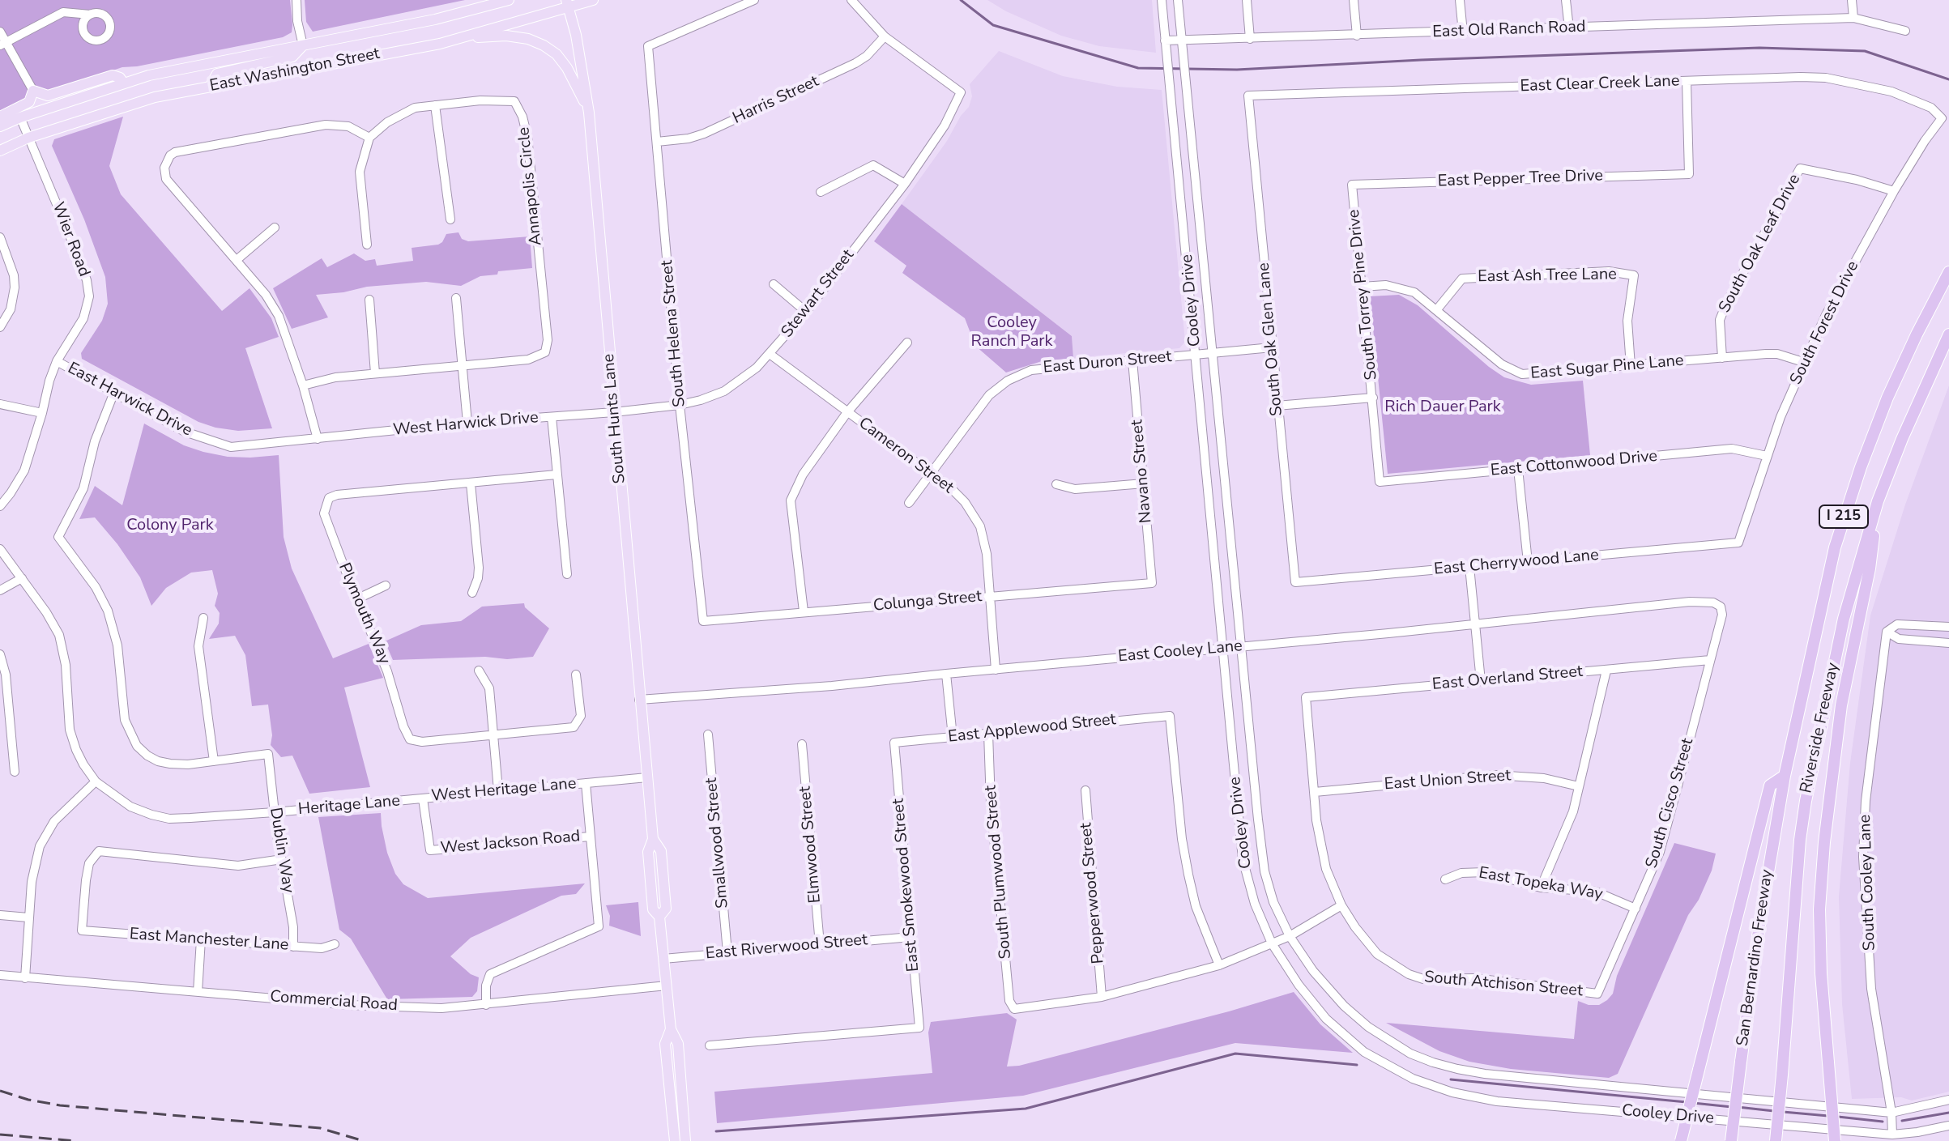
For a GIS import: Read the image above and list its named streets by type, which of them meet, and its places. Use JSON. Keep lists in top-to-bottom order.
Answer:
{
  "streets": {
    "highway": ["I 215", "Riverside Freeway", "San Bernardino Freeway"],
    "main road": ["East Washington Street", "South Hunts Lane"],
    "street": [
      "East Old Ranch Road",
      "East Clear Creek Lane",
      "Harris Street",
      "East Pepper Tree Drive",
      "Annapolis Circle",
      "Wier Road",
      "South Oak Leaf Drive",
      "East Ash Tree Lane",
      "Stewart Street",
      "South Torrey Pine Drive",
      "Cooley Drive",
      "South Forest Drive",
      "South Helena Street",
      "South Oak Glen Lane",
      "East Duron Street",
      "East Sugar Pine Lane",
      "East Harwick Drive",
      "West Harwick Drive",
      "Cameron Street",
      "East Cottonwood Drive",
      "Navano Street",
      "East Cherrywood Lane",
      "Colunga Street",
      "Plymouth Way",
      "East Cooley Lane",
      "East Overland Street",
      "East Applewood Street",
      "East Union Street",
      "West Heritage Lane",
      "South Cisco Street",
      "Heritage Lane",
      "West Jackson Road",
      "Smallwood Street",
      "Elmwood Street",
      "Dublin Way",
      "South Plumwood Street",
      "South Cooley Lane",
      "East Topeka Way",
      "East Smokewood Street",
      "Pepperwood Street",
      "East Manchester Lane",
      "East Riverwood Street",
      "South Atchison Street",
      "Commercial Road"
    ]
  },
  "crossings": [
    ["East Old Ranch Road", "Cooley Drive"],
    ["East Washington Street", "Wier Road"],
    ["East Washington Street", "South Hunts Lane"],
    ["East Clear Creek Lane", "East Pepper Tree Drive"],
    ["East Clear Creek Lane", "South Forest Drive"],
    ["East Clear Creek Lane", "South Oak Glen Lane"],
    ["Harris Street", "Stewart Street"],
    ["Harris Street", "South Helena Street"],
    ["East Pepper Tree Drive", "South Torrey Pine Drive"],
    ["Wier Road", "East Harwick Drive"],
    ["South Oak Leaf Drive", "South Forest Drive"],
    ["South Oak Leaf Drive", "East Sugar Pine Lane"],
    ["East Ash Tree Lane", "East Sugar Pine Lane"],
    ["Stewart Street", "South Helena Street"],
    ["Stewart Street", "South Hunts Lane"],
    ["Stewart Street", "West Harwick Drive"],
    ["Stewart Street", "Cameron Street"],
    ["South Torrey Pine Drive", "East Sugar Pine Lane"],
    ["South Torrey Pine Drive", "East Cottonwood Drive"],
    ["Cooley Drive", "East Duron Street"],
    ["Cooley Drive", "East Cooley Lane"],
    ["Cooley Drive", "South Cooley Lane"],
    ["South Forest Drive", "East Sugar Pine Lane"],
    ["South Forest Drive", "East Cottonwood Drive"],
    ["South Forest Drive", "East Cherrywood Lane"],
    ["South Helena Street", "Colunga Street"],
    ["South Oak Glen Lane", "East Duron Street"],
    ["South Oak Glen Lane", "East Cherrywood Lane"],
    ["East Duron Street", "Cameron Street"],
    ["East Duron Street", "Navano Street"],
    ["East Harwick Drive", "West Harwick Drive"],
    ["South Hunts Lane", "West Harwick Drive"],
    ["South Hunts Lane", "East Cooley Lane"],
    ["South Hunts Lane", "East Riverwood Street"],
    ["South Hunts Lane", "Commercial Road"],
    ["Cameron Street", "Colunga Street"],
    ["Cameron Street", "East Cooley Lane"],
    ["Navano Street", "Colunga Street"],
    ["East Cooley Lane", "South Cisco Street"],
    ["East Overland Street", "South Cisco Street"],
    ["East Overland Street", "South Atchison Street"],
    ["Riverside Freeway", "San Bernardino Freeway"],
    ["East Applewood Street", "South Plumwood Street"],
    ["East Applewood Street", "East Smokewood Street"],
    ["East Union Street", "South Atchison Street"],
    ["West Heritage Lane", "Heritage Lane"],
    ["West Heritage Lane", "West Jackson Road"],
    ["South Cisco Street", "East Topeka Way"],
    ["South Cisco Street", "South Atchison Street"],
    ["Heritage Lane", "West Jackson Road"],
    ["Heritage Lane", "Dublin Way"],
    ["Smallwood Street", "East Riverwood Street"],
    ["Elmwood Street", "East Riverwood Street"],
    ["Dublin Way", "East Manchester Lane"],
    ["South Plumwood Street", "Pepperwood Street"],
    ["East Smokewood Street", "East Riverwood Street"]
  ],
  "parks": ["Cooley Ranch Park", "Rich Dauer Park", "Colony Park"]
}
